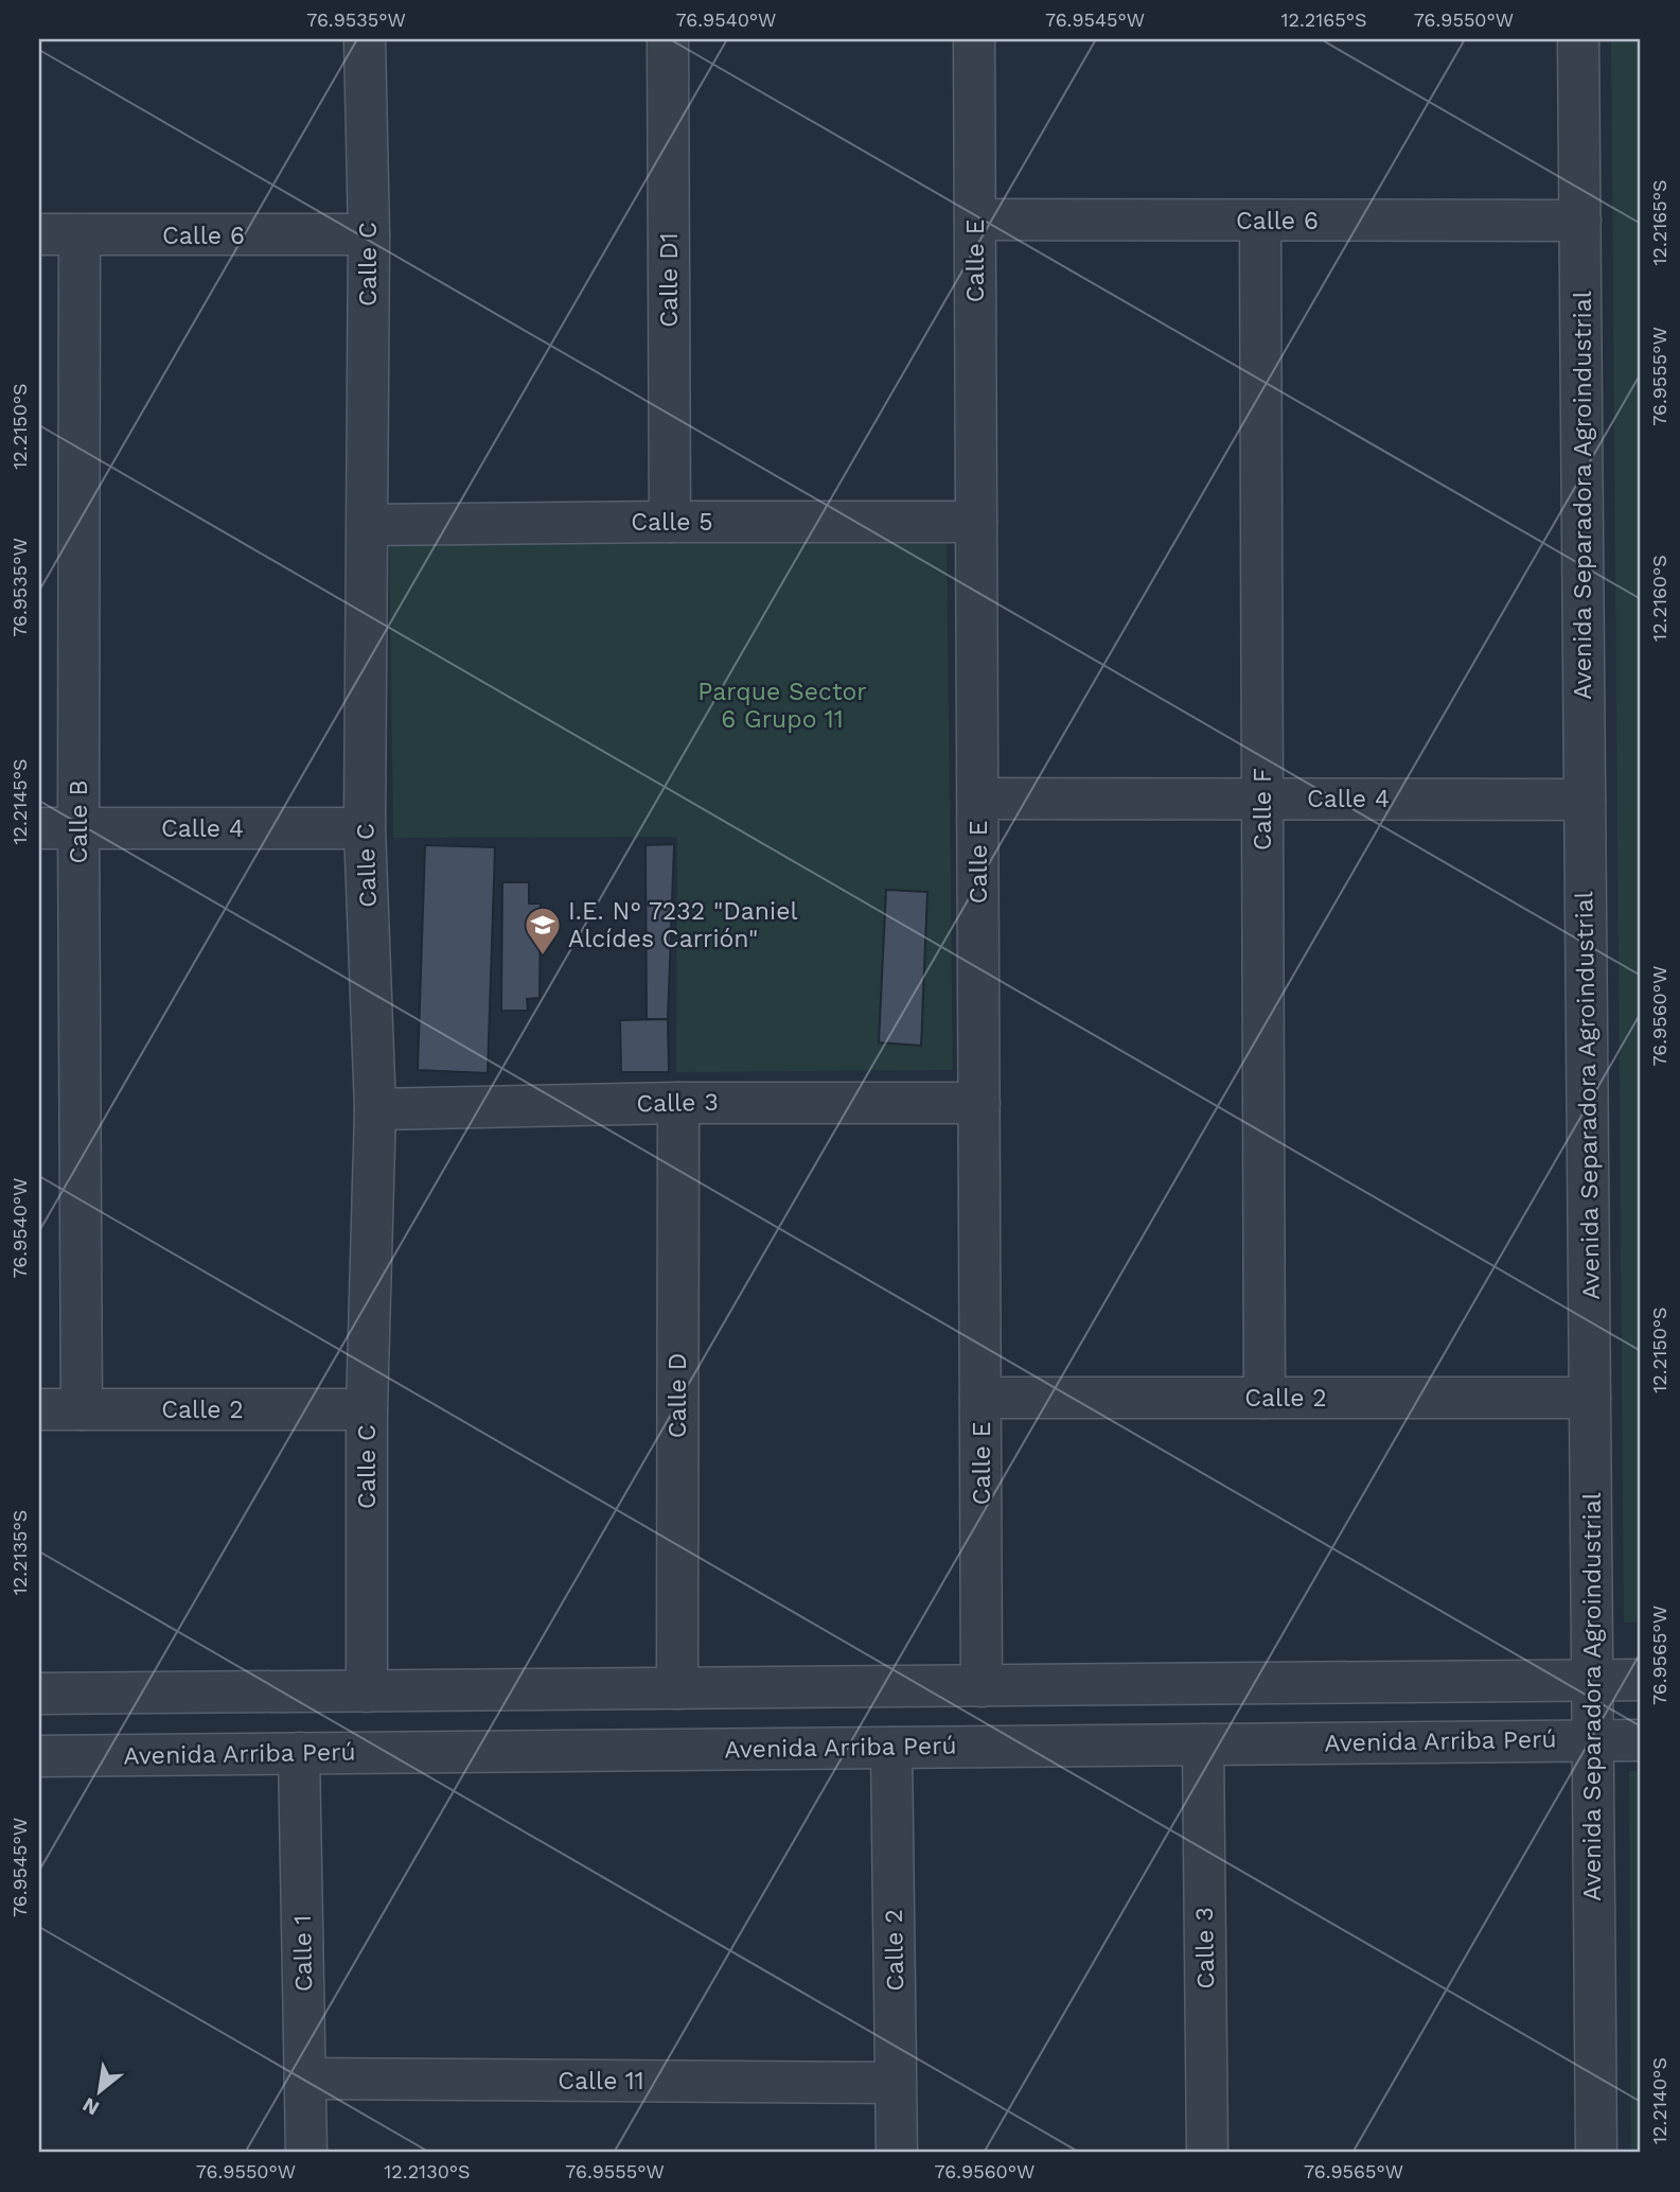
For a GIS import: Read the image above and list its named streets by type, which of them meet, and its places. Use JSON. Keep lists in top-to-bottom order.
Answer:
{
  "streets": {
    "street": [
      "Calle 6",
      "Calle E",
      "Calle C",
      "Calle D1",
      "Avenida Separadora Agroindustrial",
      "Calle 5",
      "Calle 4",
      "Calle F",
      "Calle B",
      "Calle 3",
      "Calle D",
      "Calle 2",
      "Avenida Arriba Perú",
      "Calle 1",
      "Calle 11"
    ]
  },
  "crossings": [
    ["Calle 6", "Calle E"],
    ["Calle 6", "Calle C"],
    ["Calle 6", "Avenida Separadora Agroindustrial"],
    ["Calle 6", "Calle F"],
    ["Calle 6", "Calle B"],
    ["Calle E", "Calle 5"],
    ["Calle E", "Calle 4"],
    ["Calle E", "Calle 3"],
    ["Calle E", "Calle 2"],
    ["Calle C", "Calle 5"],
    ["Calle C", "Calle 4"],
    ["Calle C", "Calle 3"],
    ["Calle C", "Calle 2"],
    ["Calle D1", "Calle 5"],
    ["Avenida Separadora Agroindustrial", "Calle 4"],
    ["Avenida Separadora Agroindustrial", "Calle 2"],
    ["Avenida Separadora Agroindustrial", "Avenida Arriba Perú"],
    ["Calle 4", "Calle F"],
    ["Calle 4", "Calle B"],
    ["Calle F", "Calle 2"],
    ["Calle B", "Calle 2"],
    ["Calle 3", "Calle D"],
    ["Calle 3", "Avenida Arriba Perú"],
    ["Calle 2", "Avenida Arriba Perú"],
    ["Calle 2", "Calle 11"],
    ["Avenida Arriba Perú", "Calle 1"],
    ["Calle 1", "Calle 11"]
  ],
  "parks": ["Parque Sector 6 Grupo 11"],
  "places": {
    "school or university": ["I.E. N° 7232 \"Daniel Alcídes Carrión\""]
  },
  "north": "bottom left",
  "coordinates": [
    "76.9535°W",
    "76.9540°W",
    "76.9545°W",
    "12.2165°S",
    "76.9550°W",
    "76.9555°W",
    "12.2150°S",
    "12.2160°S",
    "12.2145°S",
    "76.9560°W",
    "12.2135°S",
    "76.9565°W",
    "12.2140°S",
    "12.2130°S"
  ]
}
